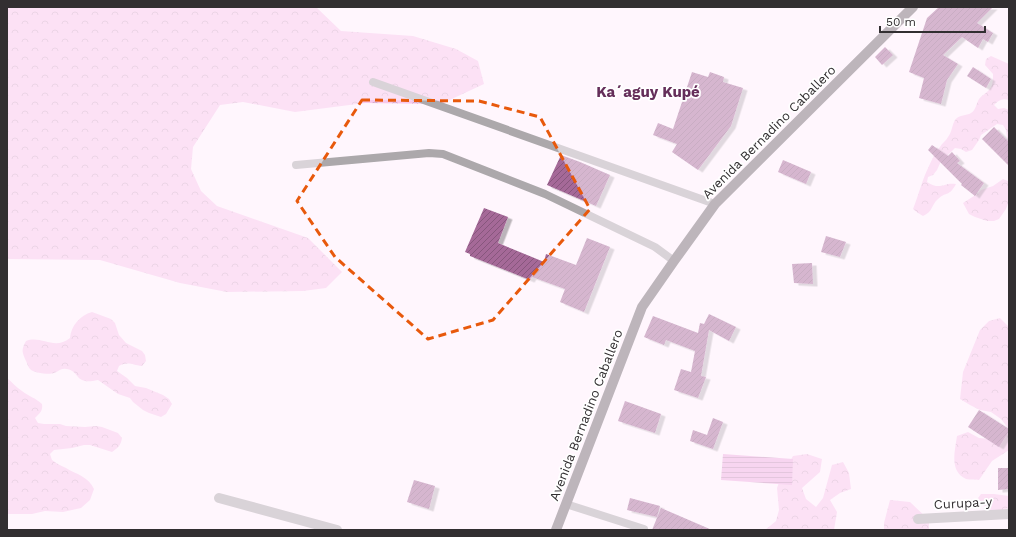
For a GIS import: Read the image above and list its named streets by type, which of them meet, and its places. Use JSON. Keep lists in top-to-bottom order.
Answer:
{
  "streets": {
    "main road": ["Avenida Bernadino Caballero"],
    "street": ["Curupa-y"]
  },
  "districts": ["Ka´aguy Kupé"],
  "scale_bar": "50 m"
}
